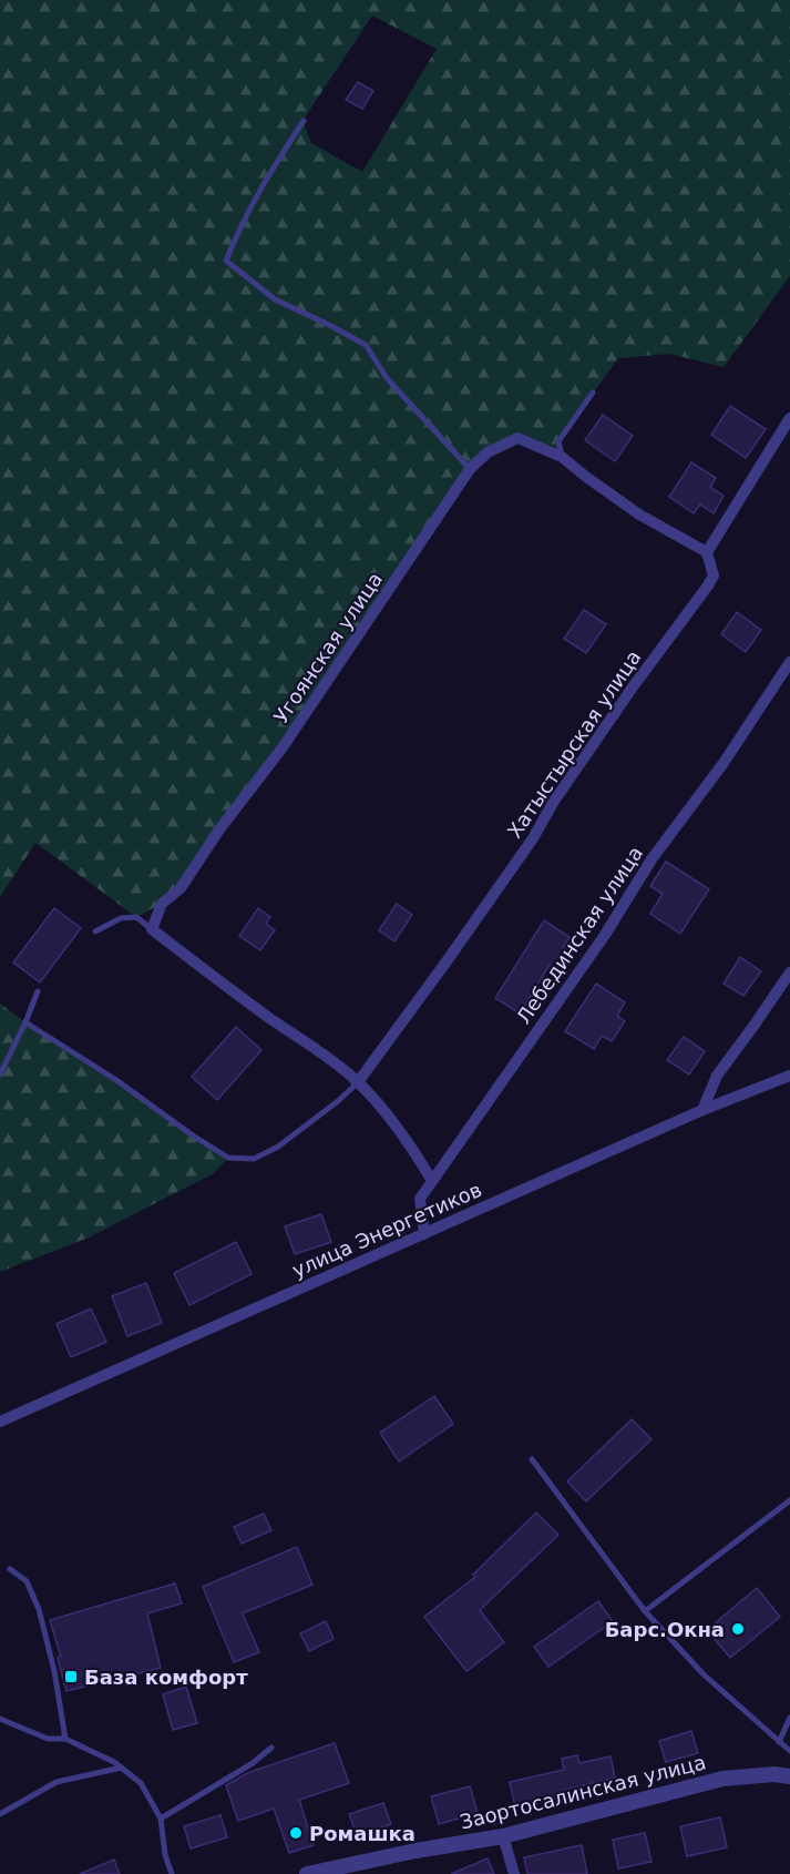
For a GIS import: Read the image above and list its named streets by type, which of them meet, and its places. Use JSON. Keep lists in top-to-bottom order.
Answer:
{
  "streets": {
    "street": [
      "Угоянская улица",
      "Хатыстырская улица",
      "Лебединская улица",
      "улица Энергетиков",
      "Заортосалинская улица"
    ]
  },
  "crossings": [
    ["Лебединская улица", "улица Энергетиков"]
  ],
  "places": {
    "other": ["Барс.Окна", "Ромашка"],
    "transit": ["База комфорт"]
  }
}
